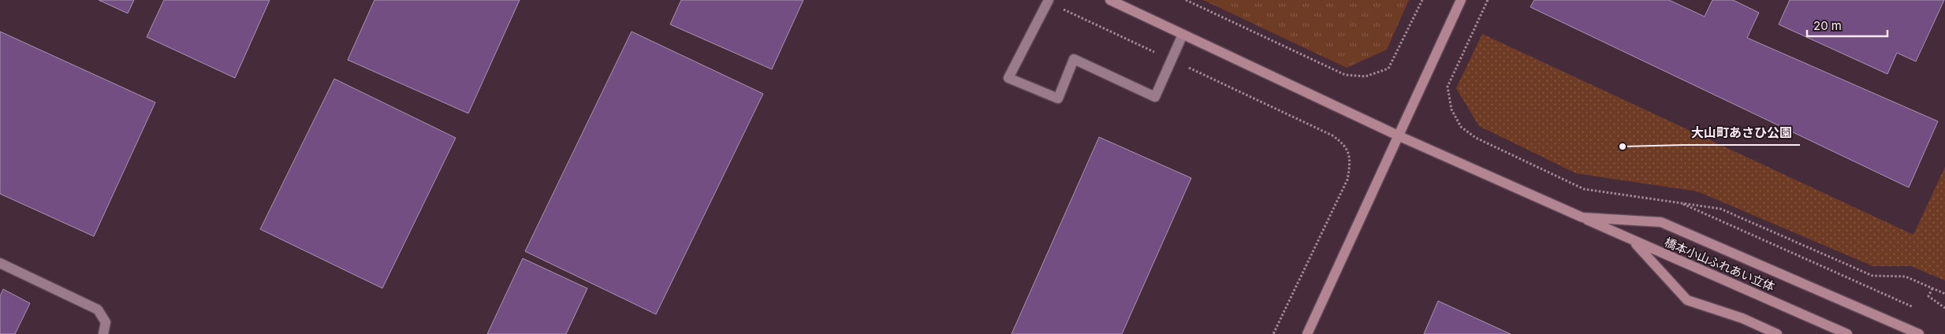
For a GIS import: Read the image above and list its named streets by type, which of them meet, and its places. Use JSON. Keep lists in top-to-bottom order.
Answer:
{
  "streets": {
    "street": ["橋本小山ふれあい立体"]
  },
  "places": ["大山町あさひ公園"],
  "scale_bar": "20 m"
}
